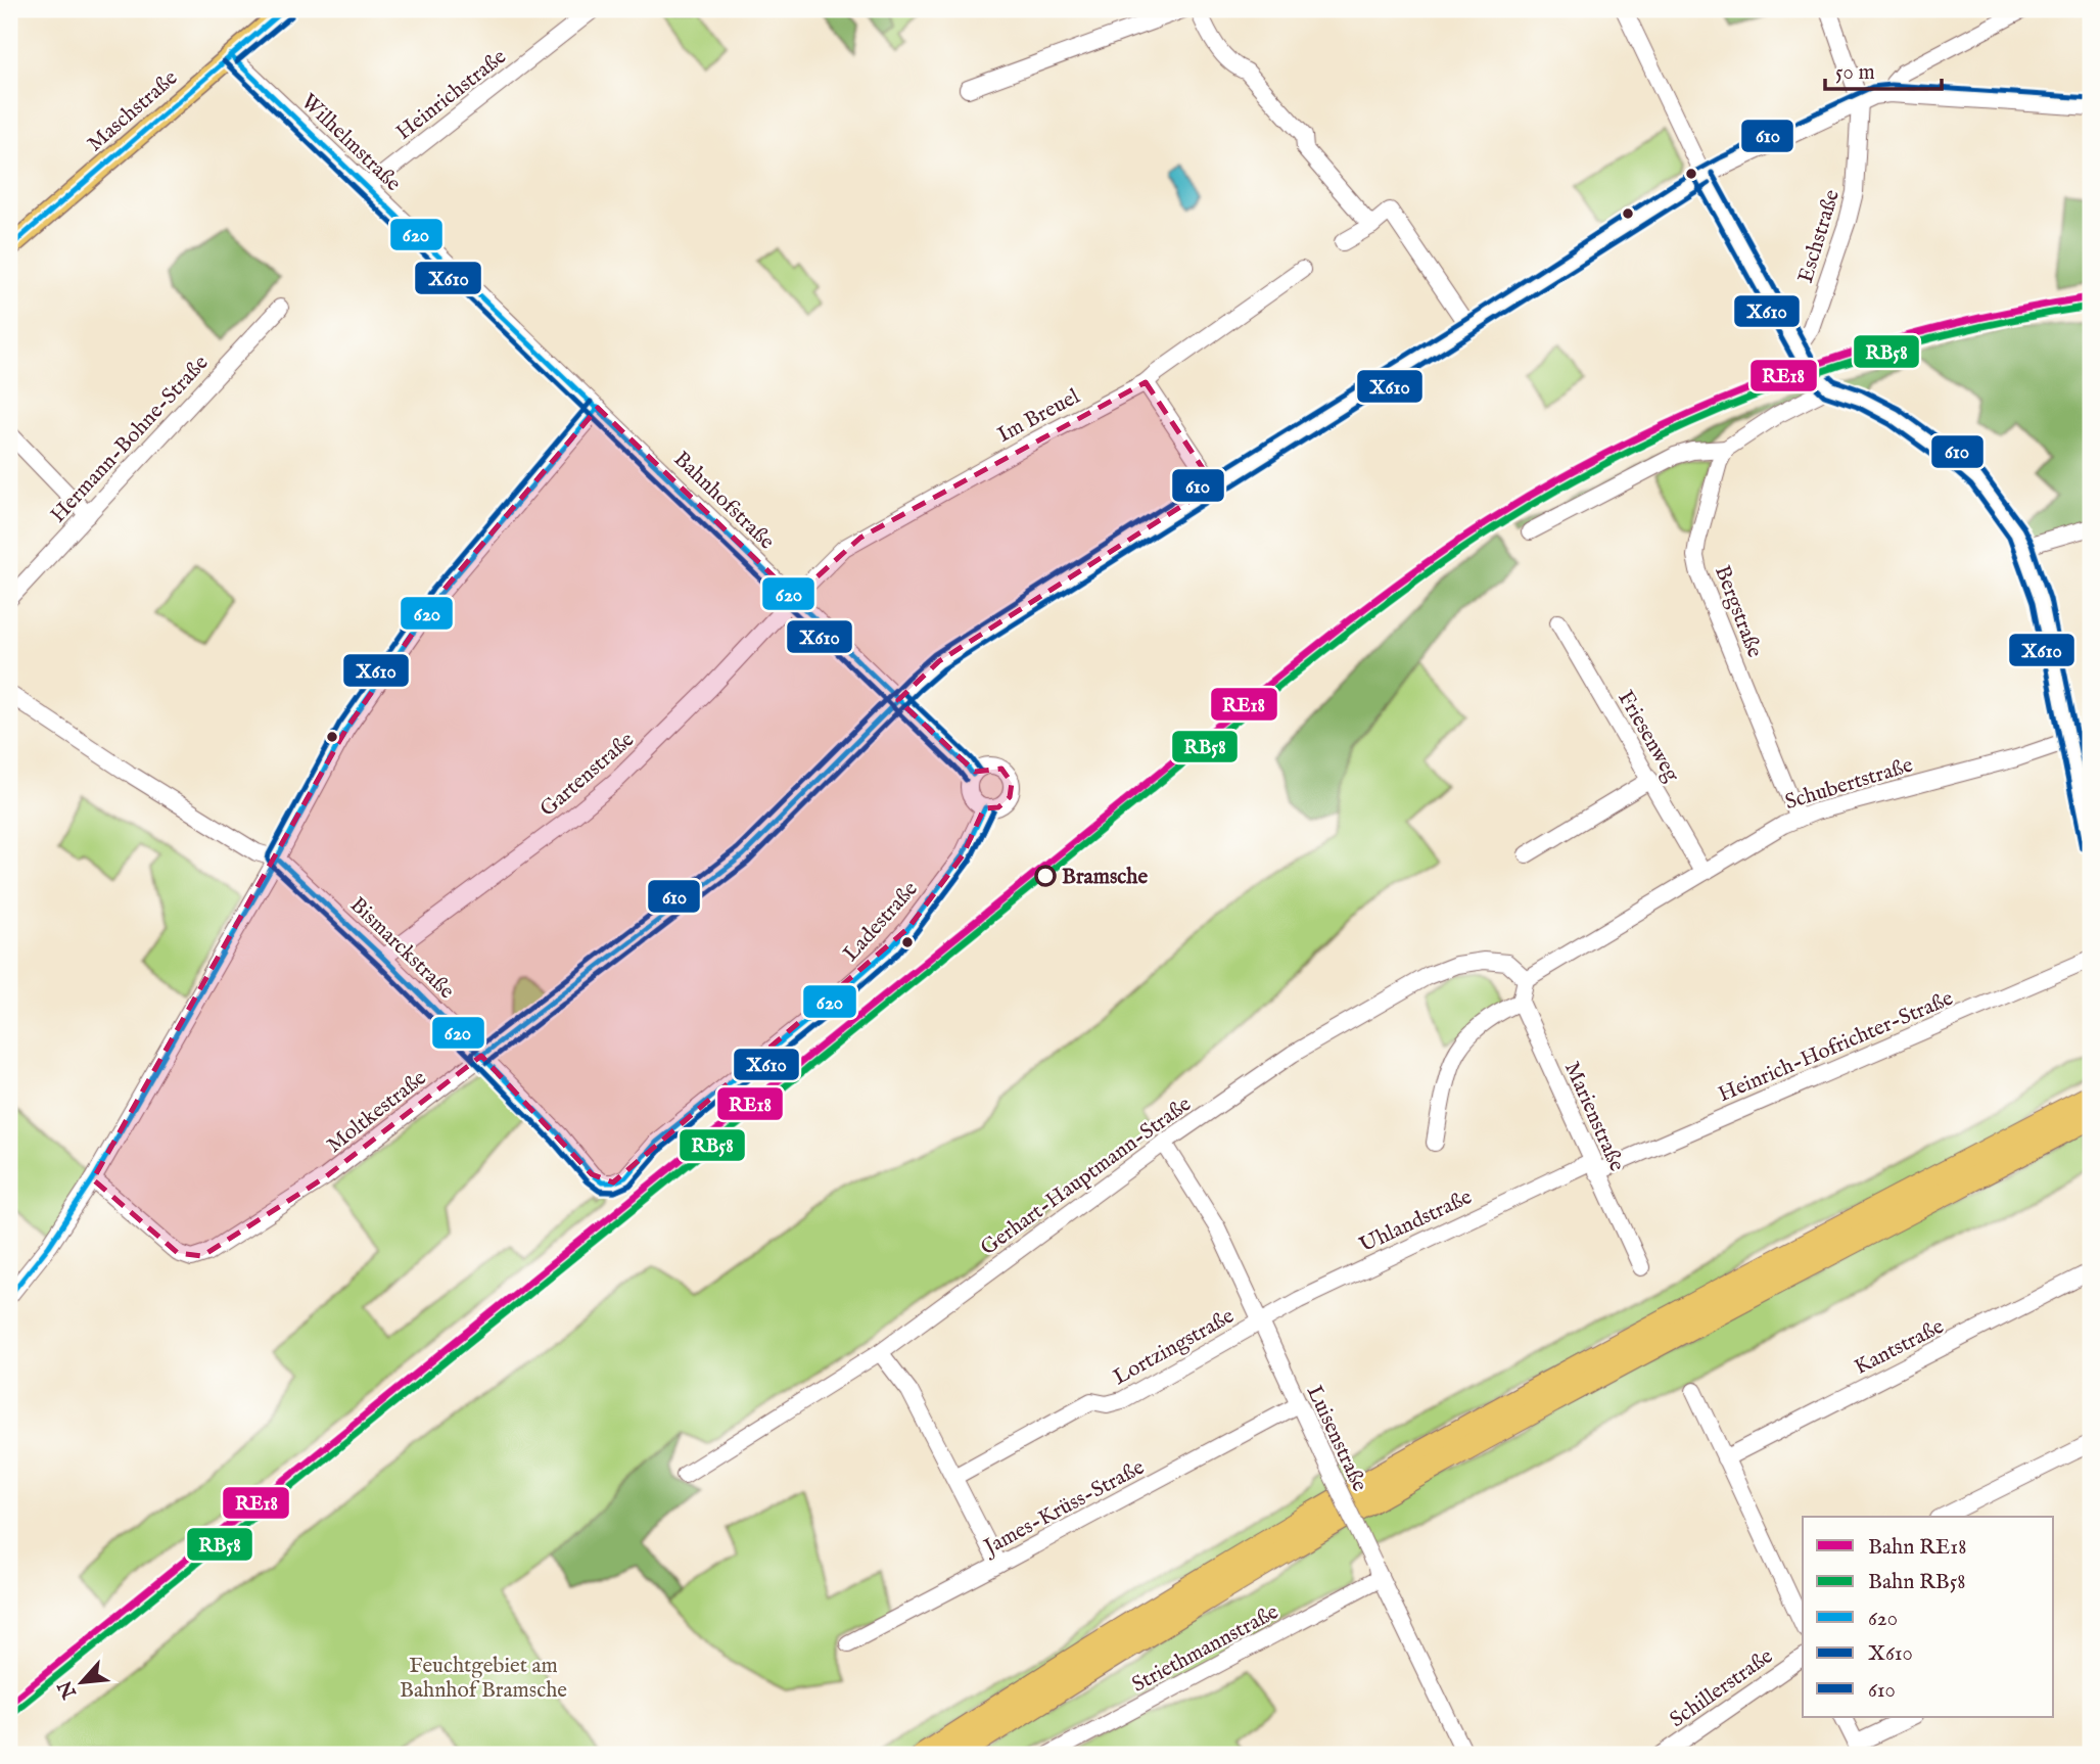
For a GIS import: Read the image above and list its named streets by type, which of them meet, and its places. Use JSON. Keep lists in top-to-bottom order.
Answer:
{
  "streets": {
    "main road": ["Maschstraße"],
    "street": [
      "Heinrichstraße",
      "Wilhelmstraße",
      "Eschstraße",
      "Im Breuel",
      "Hermann-Bohne-Straße",
      "Bahnhofstraße",
      "Bergstraße",
      "Friesenweg",
      "Gartenstraße",
      "Schubertstraße",
      "Ladestraße",
      "Bismarckstraße",
      "Heinrich-Hofrichter-Straße",
      "Moltkestraße",
      "Marienstraße",
      "Gerhart-Hauptmann-Straße",
      "Uhlandstraße",
      "Lortzingstraße",
      "Kantstraße",
      "Luisenstraße",
      "James-Krüss-Straße",
      "Striethmannstraße",
      "Schillerstraße"
    ]
  },
  "crossings": [
    ["Heinrichstraße", "Wilhelmstraße"],
    ["Maschstraße", "Wilhelmstraße"],
    ["Wilhelmstraße", "Bahnhofstraße"],
    ["Eschstraße", "Moltkestraße"],
    ["Im Breuel", "Bahnhofstraße"],
    ["Im Breuel", "Gartenstraße"],
    ["Bahnhofstraße", "Gartenstraße"],
    ["Bahnhofstraße", "Ladestraße"],
    ["Bahnhofstraße", "Moltkestraße"],
    ["Bergstraße", "Schubertstraße"],
    ["Friesenweg", "Schubertstraße"],
    ["Gartenstraße", "Bismarckstraße"],
    ["Schubertstraße", "Gerhart-Hauptmann-Straße"],
    ["Ladestraße", "Bismarckstraße"],
    ["Bismarckstraße", "Moltkestraße"],
    ["Heinrich-Hofrichter-Straße", "Marienstraße"],
    ["Heinrich-Hofrichter-Straße", "Uhlandstraße"],
    ["Marienstraße", "Uhlandstraße"],
    ["Gerhart-Hauptmann-Straße", "Luisenstraße"],
    ["Uhlandstraße", "Lortzingstraße"],
    ["Uhlandstraße", "Luisenstraße"],
    ["Lortzingstraße", "Luisenstraße"],
    ["Luisenstraße", "James-Krüss-Straße"],
    ["Luisenstraße", "Striethmannstraße"]
  ],
  "parks": ["Feuchtgebiet am Bahnhof Bramsche"],
  "places": ["Bramsche"],
  "lines": [
    "transit line 620",
    "transit line X610",
    "transit line 610",
    "rail line RE18",
    "rail line RB58"
  ],
  "legend": [
    "Bahn RE18",
    "Bahn RB58",
    "620",
    "X610",
    "610"
  ],
  "scale_bar": "50 m",
  "north": "bottom left"
}
